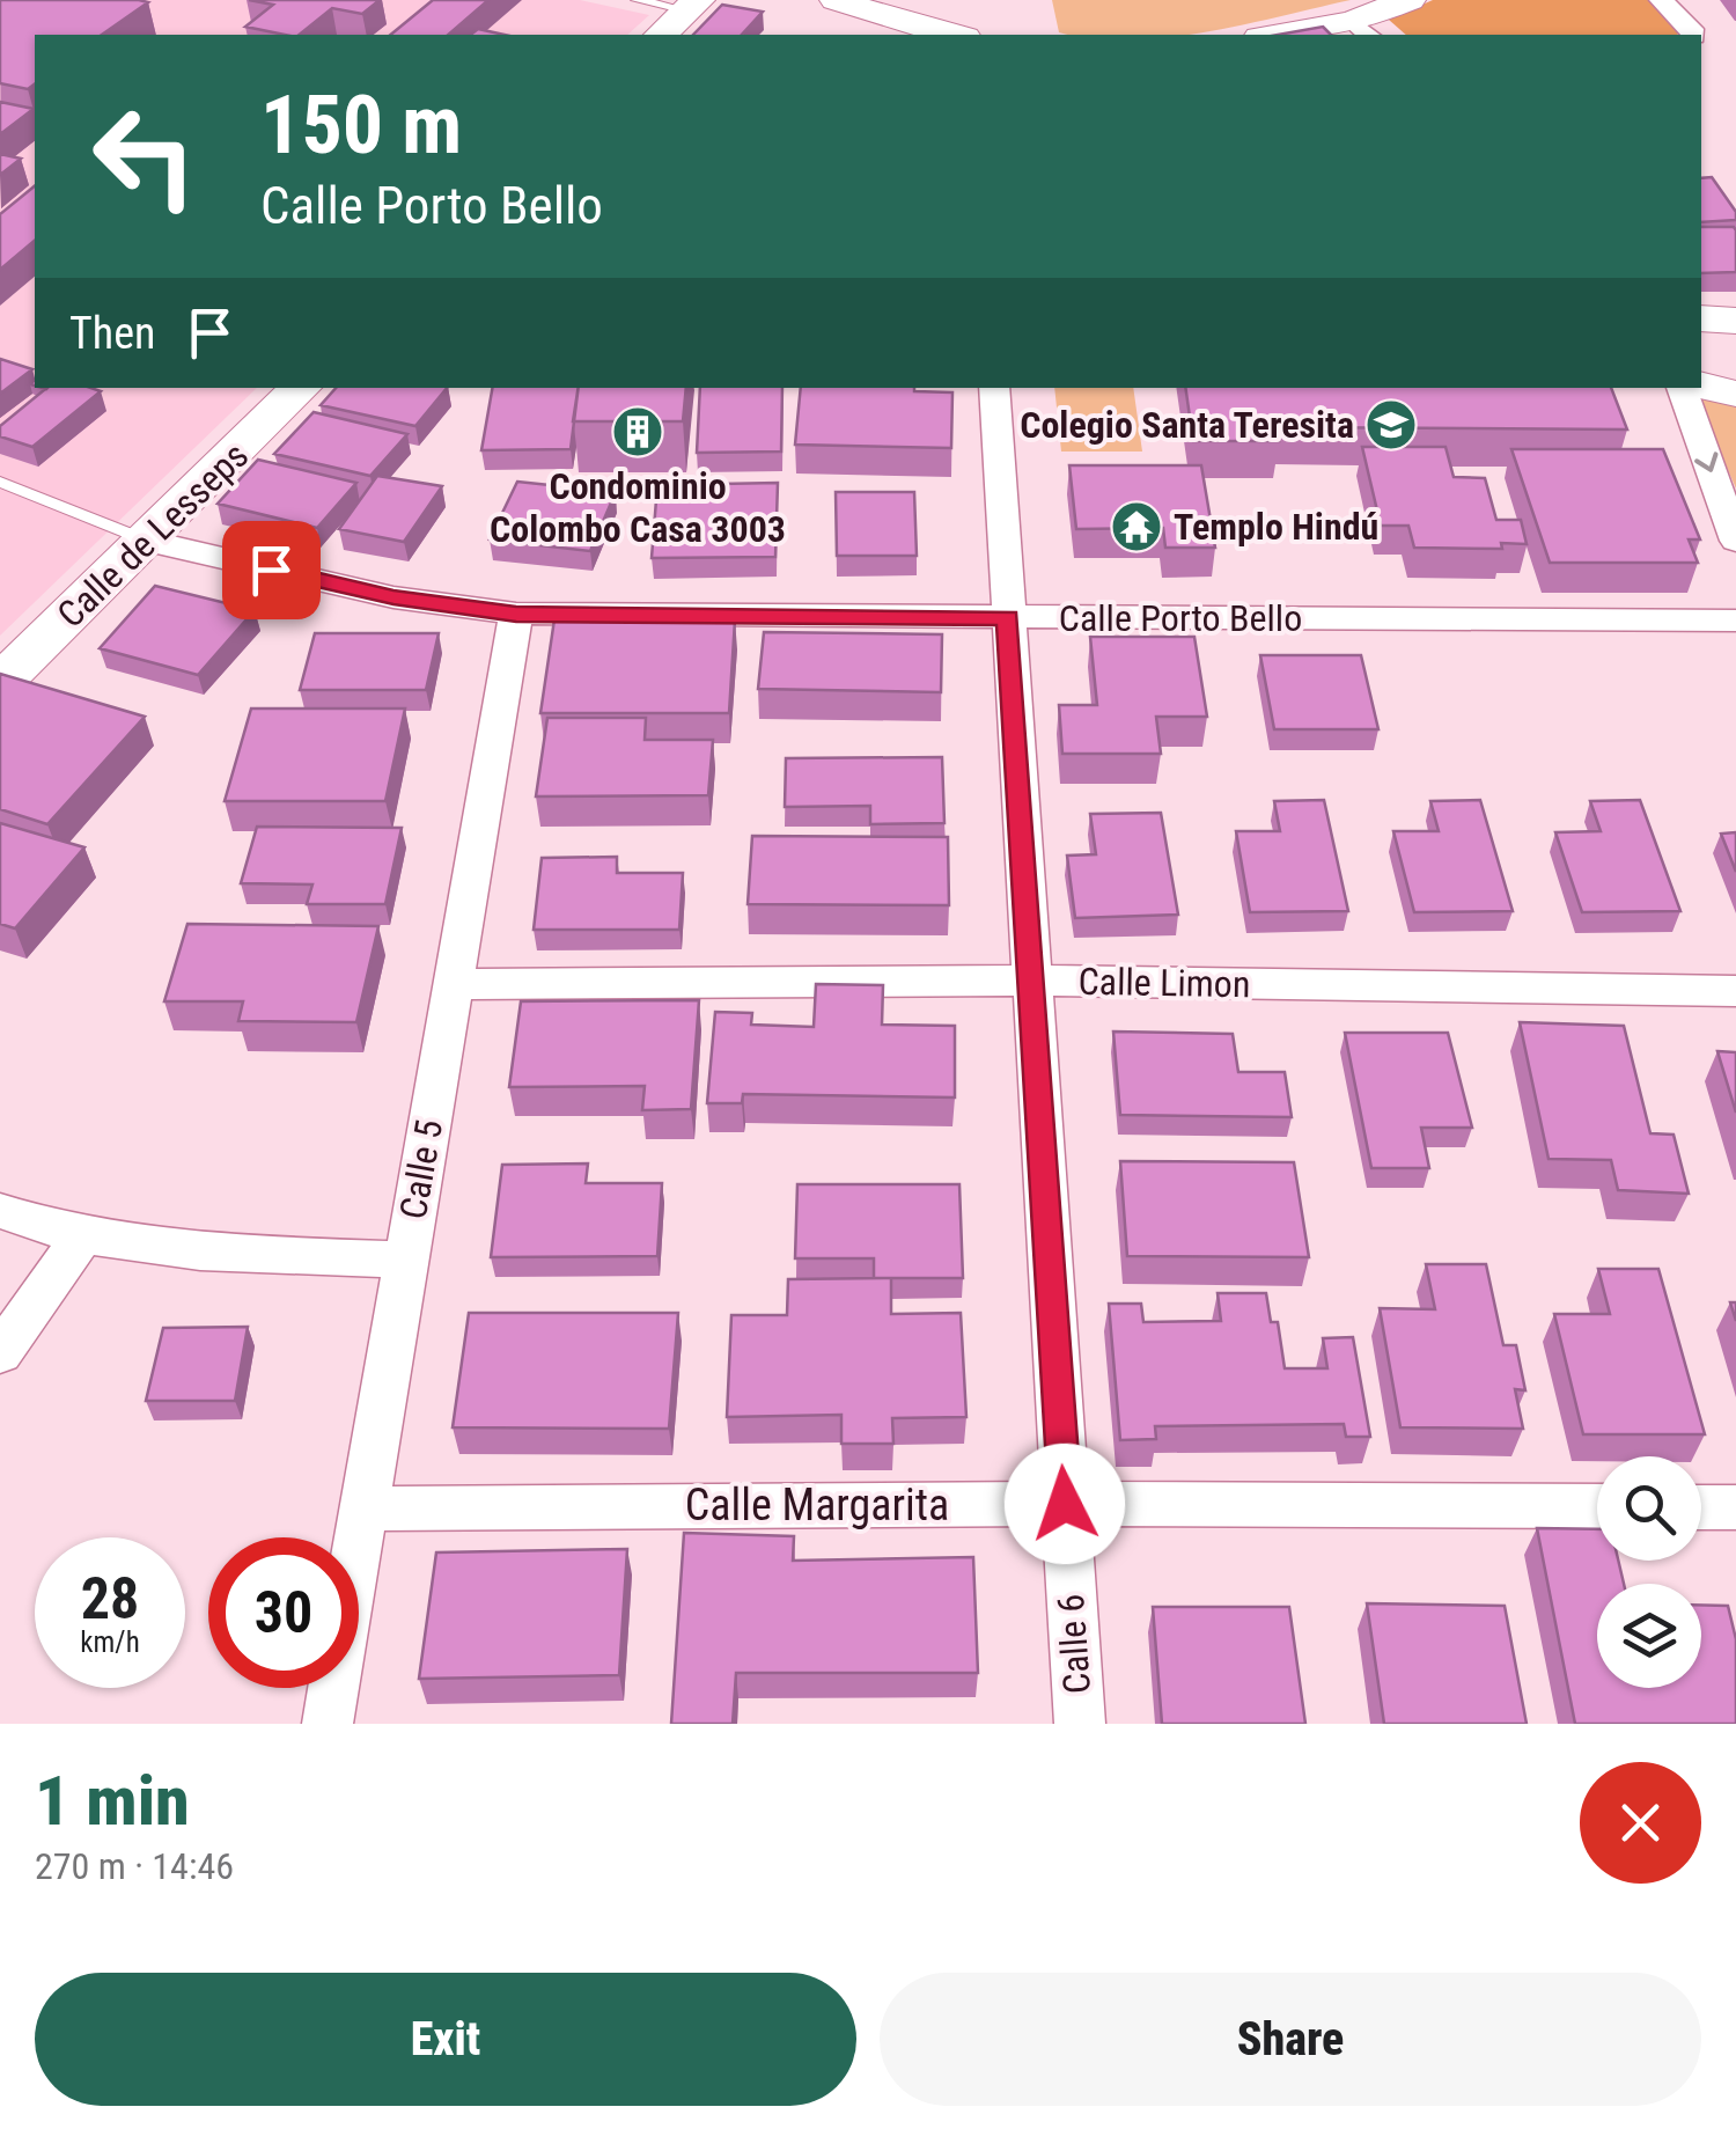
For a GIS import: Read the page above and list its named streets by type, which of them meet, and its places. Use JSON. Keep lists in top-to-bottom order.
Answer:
{
  "streets": {
    "main road": ["Calle de Lesseps"],
    "street": [
      "Calle Porto Bello",
      "Calle Limon",
      "Calle 5",
      "Calle Margarita",
      "Calle 6"
    ]
  },
  "crossings": [
    ["Calle de Lesseps", "Calle Porto Bello"],
    ["Calle Porto Bello", "Calle 5"],
    ["Calle Porto Bello", "Calle 6"],
    ["Calle Limon", "Calle 5"],
    ["Calle Limon", "Calle 6"],
    ["Calle 5", "Calle Margarita"],
    ["Calle Margarita", "Calle 6"]
  ],
  "places": {
    "school or university": ["Colegio Santa Teresita"],
    "building": ["Condominio Colombo Casa 3003"],
    "temple": ["Templo Hindú"]
  },
  "page": {
    "turn": ["150 m", "Calle Porto Bello"],
    "then": "Then",
    "speed": "28 km/h",
    "limit": "30",
    "heading": ["1 min", "270 m · 14:46"],
    "buttons": ["Exit", "Share"]
  }
}
